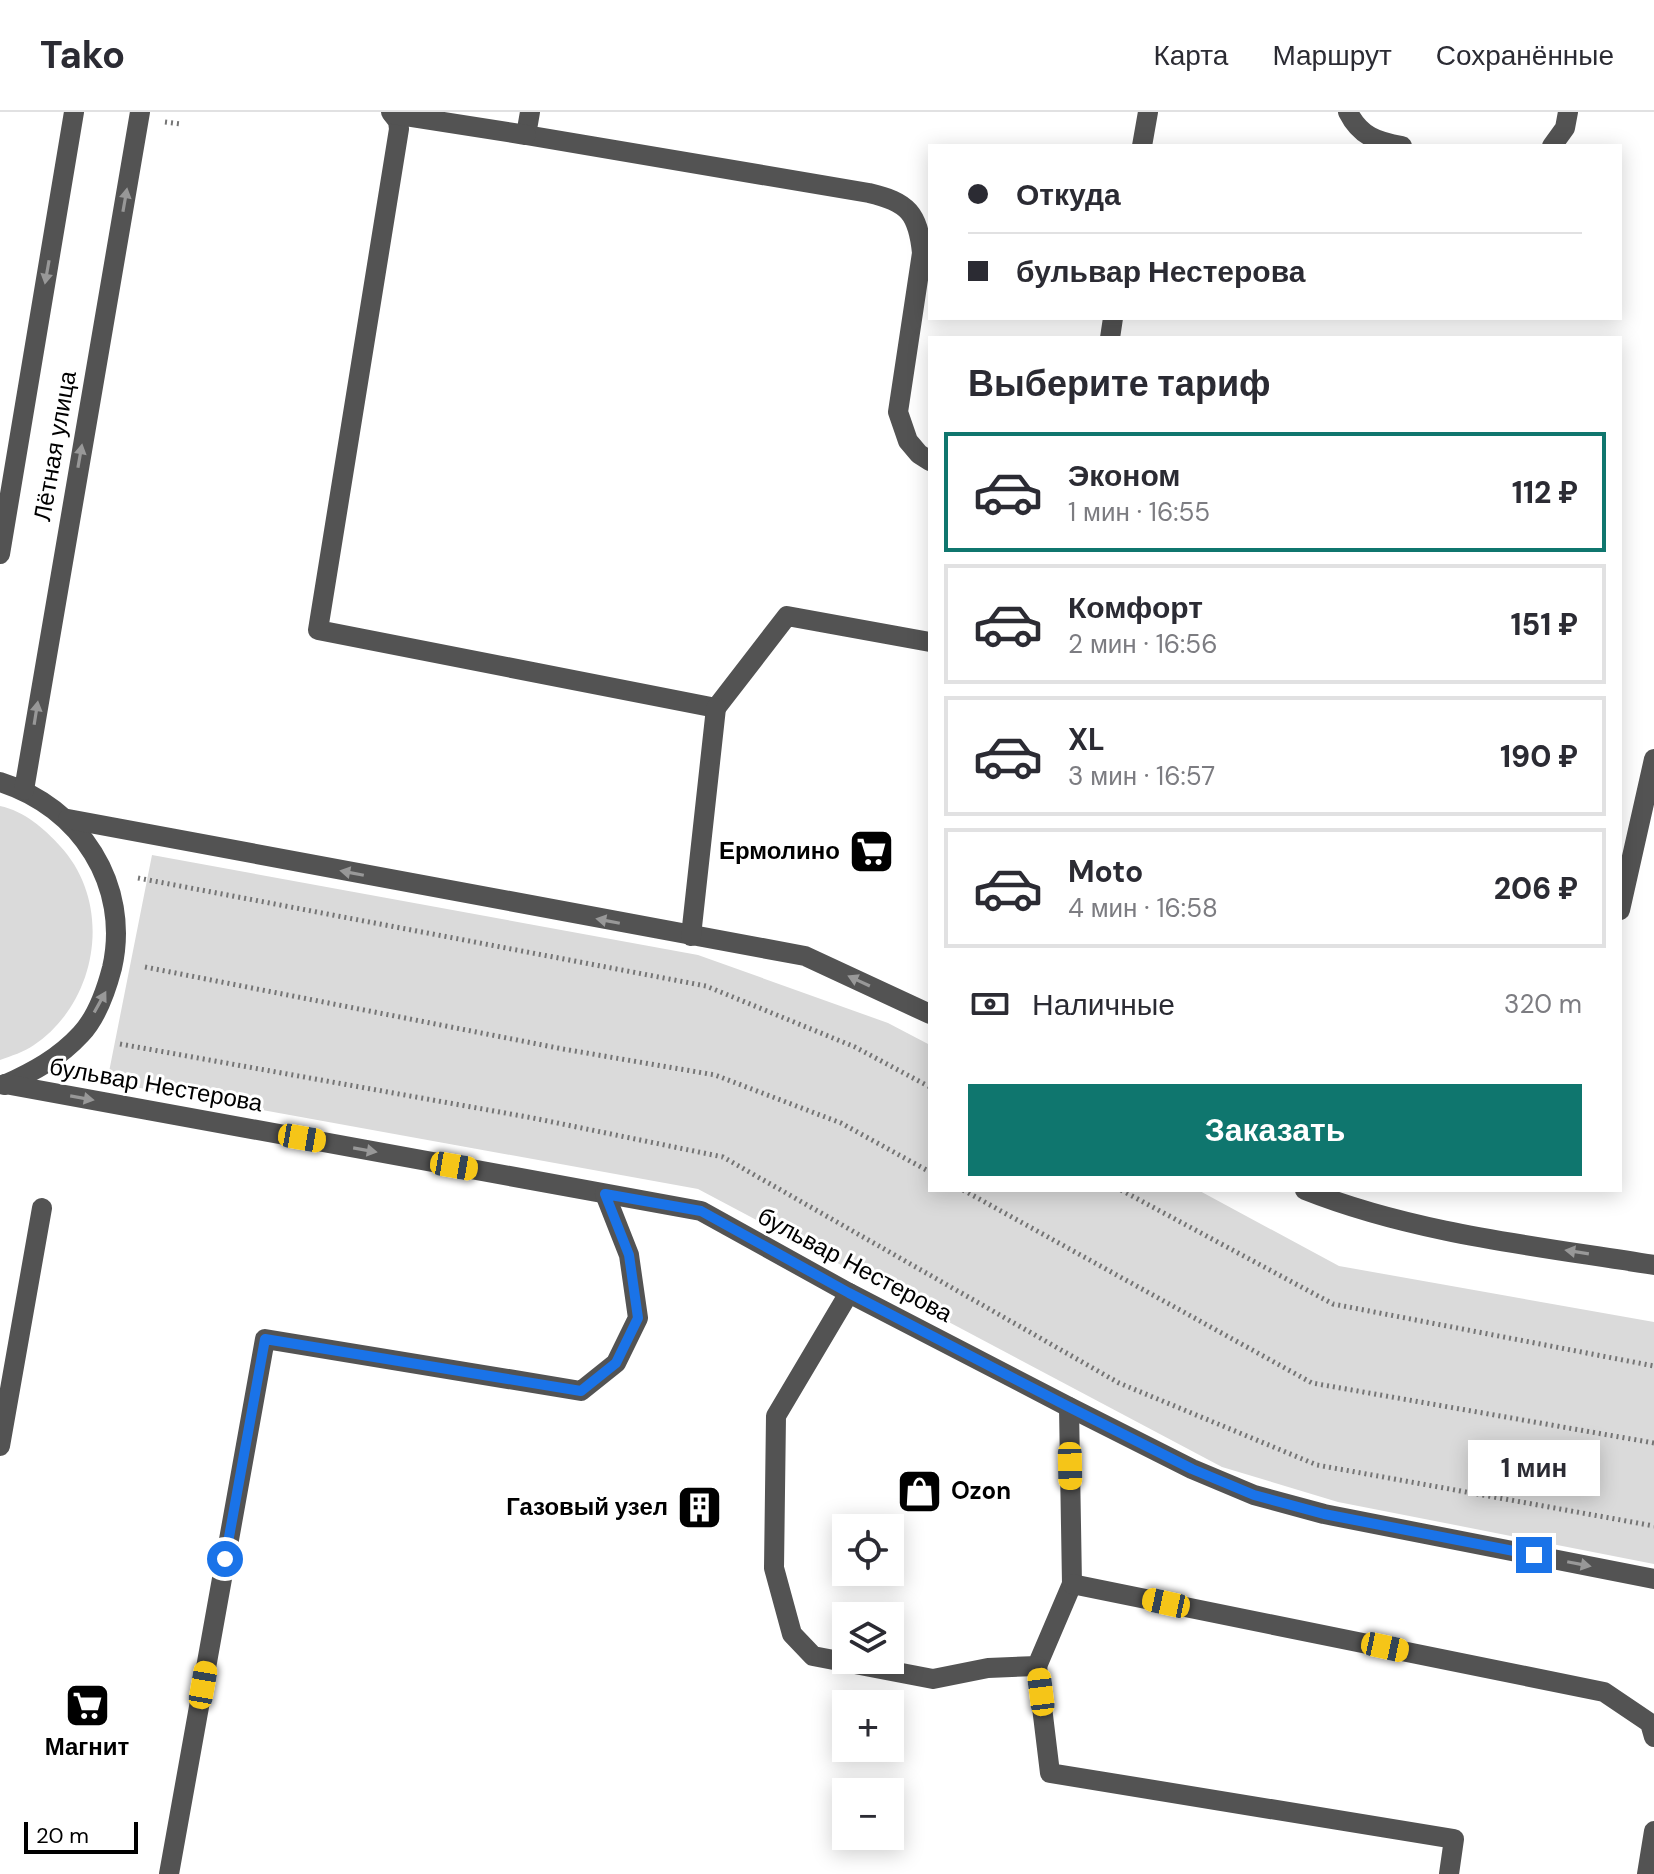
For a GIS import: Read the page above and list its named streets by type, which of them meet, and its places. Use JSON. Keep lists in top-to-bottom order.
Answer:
{
  "streets": {
    "street": ["Лётная улица", "бульвар Нестерова"]
  },
  "places": {
    "supermarket": ["Ермолино", "Магнит"],
    "shop": ["Ozon"],
    "building": ["Газовый узел"]
  },
  "scale_bar": "20 m",
  "page": {
    "header": "Tako",
    "nav": ["Карта", "Маршрут", "Сохранённые"],
    "banner": ["Откуда", "бульвар Нестерова"],
    "heading": "Выберите тариф",
    "list": [
      {
        "name": "Эконом",
        "note": "1 мин · 16:55",
        "value": "112 ₽"
      },
      {
        "name": "Комфорт",
        "note": "2 мин · 16:56",
        "value": "151 ₽"
      },
      {
        "name": "XL",
        "note": "3 мин · 16:57",
        "value": "190 ₽"
      },
      {
        "name": "Moto",
        "note": "4 мин · 16:58",
        "value": "206 ₽"
      }
    ],
    "pay": ["Наличные", "320 m"],
    "buttons": "Заказать",
    "bubble": "1 мин",
    "map_buttons": ["+", "−"],
    "scale": "20 m"
  }
}
